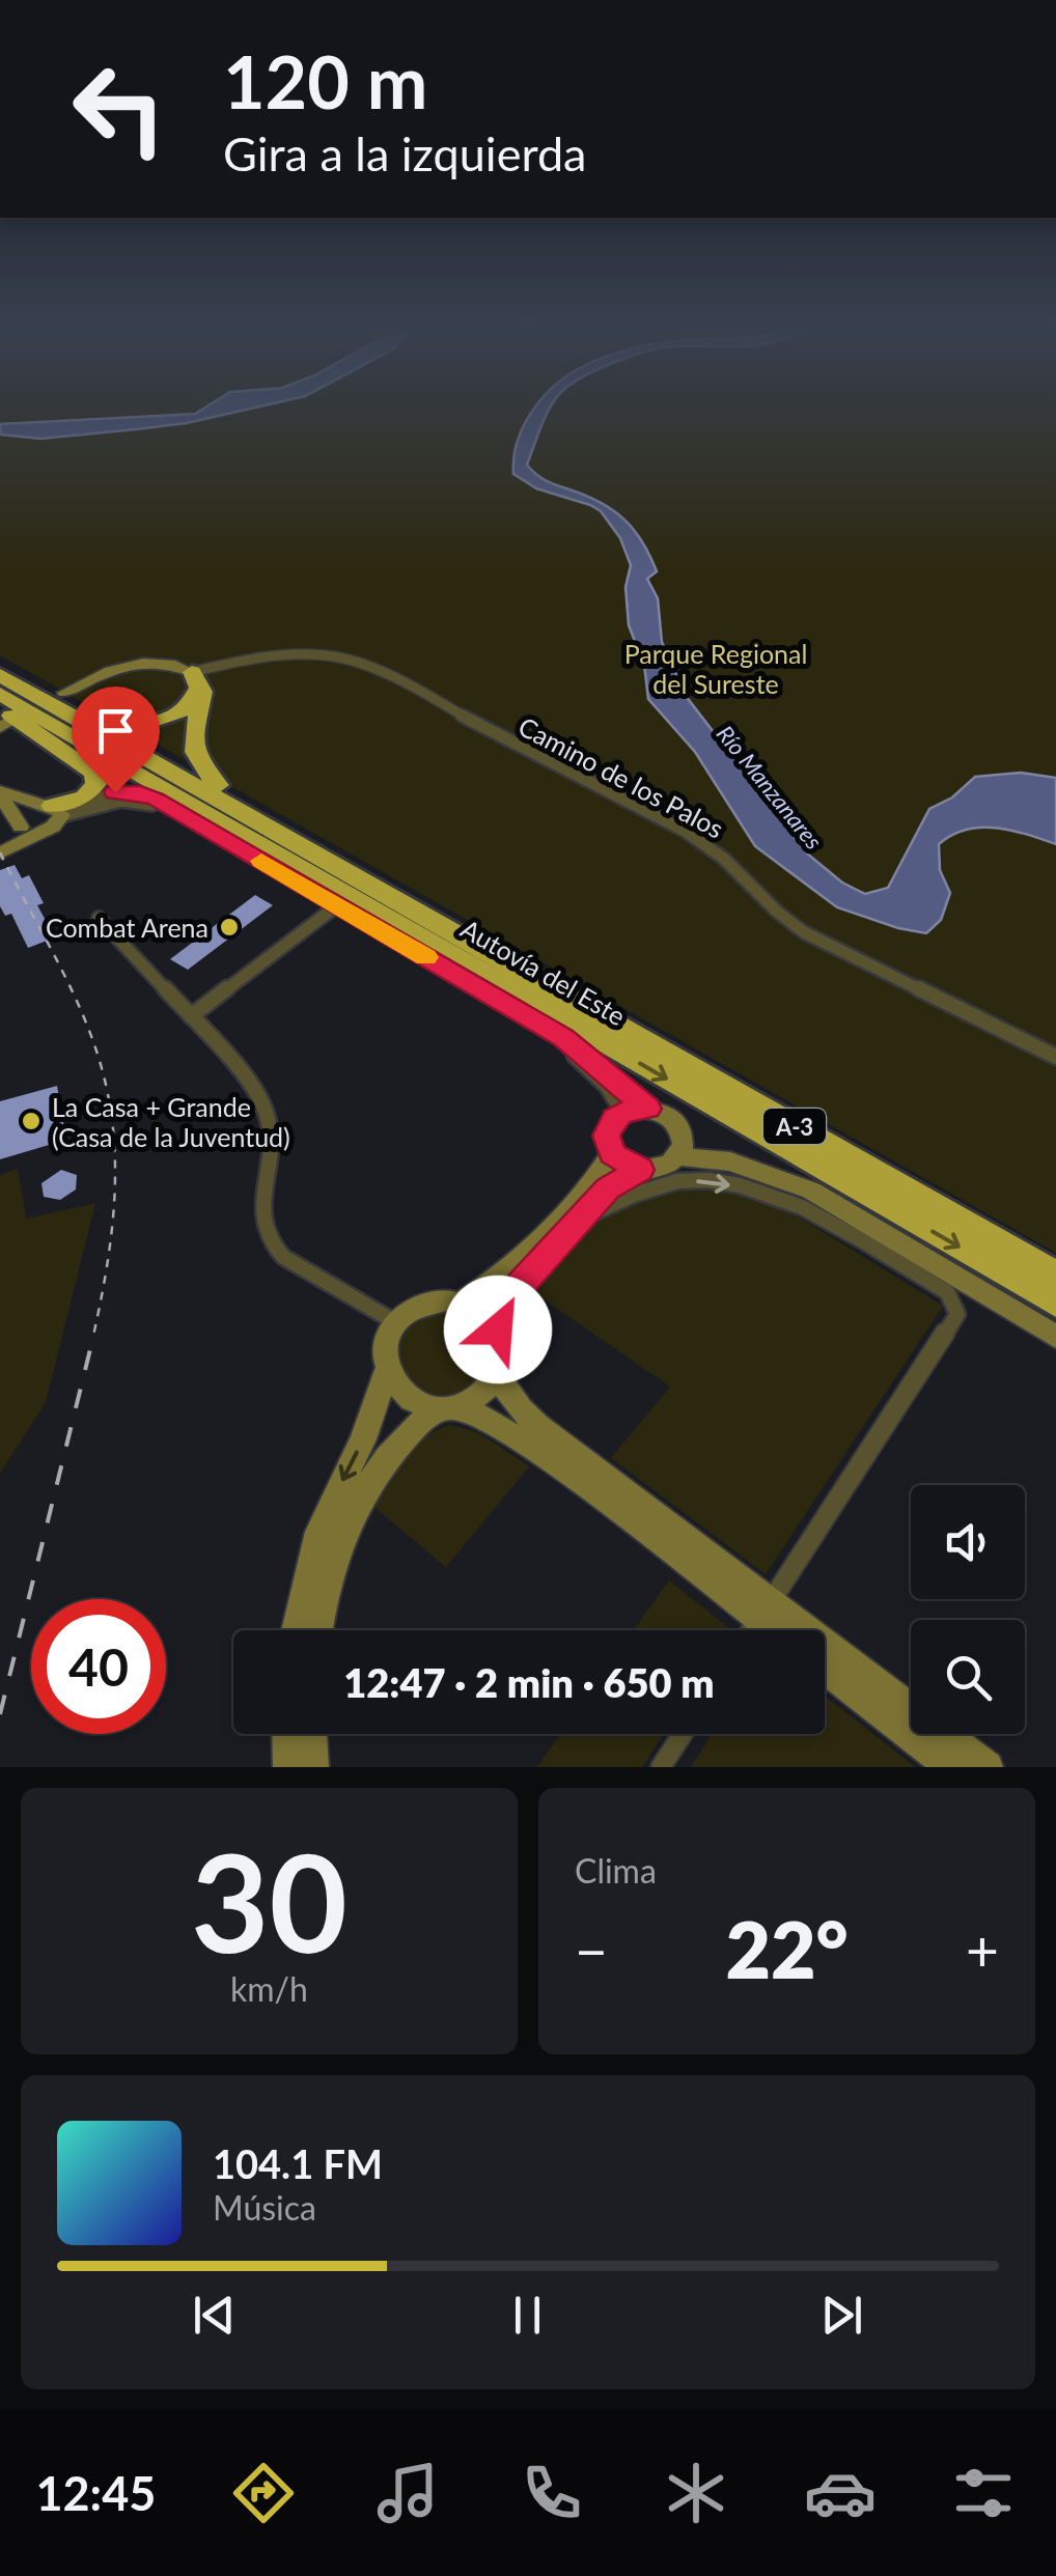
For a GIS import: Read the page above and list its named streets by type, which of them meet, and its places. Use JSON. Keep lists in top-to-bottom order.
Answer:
{
  "streets": {
    "highway": ["Autovía del Este", "A-3"],
    "street": ["Camino de los Palos"]
  },
  "water": ["Río Manzanares"],
  "parks": ["Parque Regional del Sureste"],
  "places": ["Combat Arena", "La Casa + Grande (Casa de la Juventud)"],
  "page": {
    "turn": ["120 m", "Gira a la izquierda"],
    "limit": "40",
    "trip": "12:47 · 2 min · 650 m",
    "tile": [
      ["30", "km/h"],
      "Clima"
    ],
    "heat": ["−", "22°", "+"],
    "song": ["104.1 FM", "Música"],
    "tabs": "12:45"
  }
}
